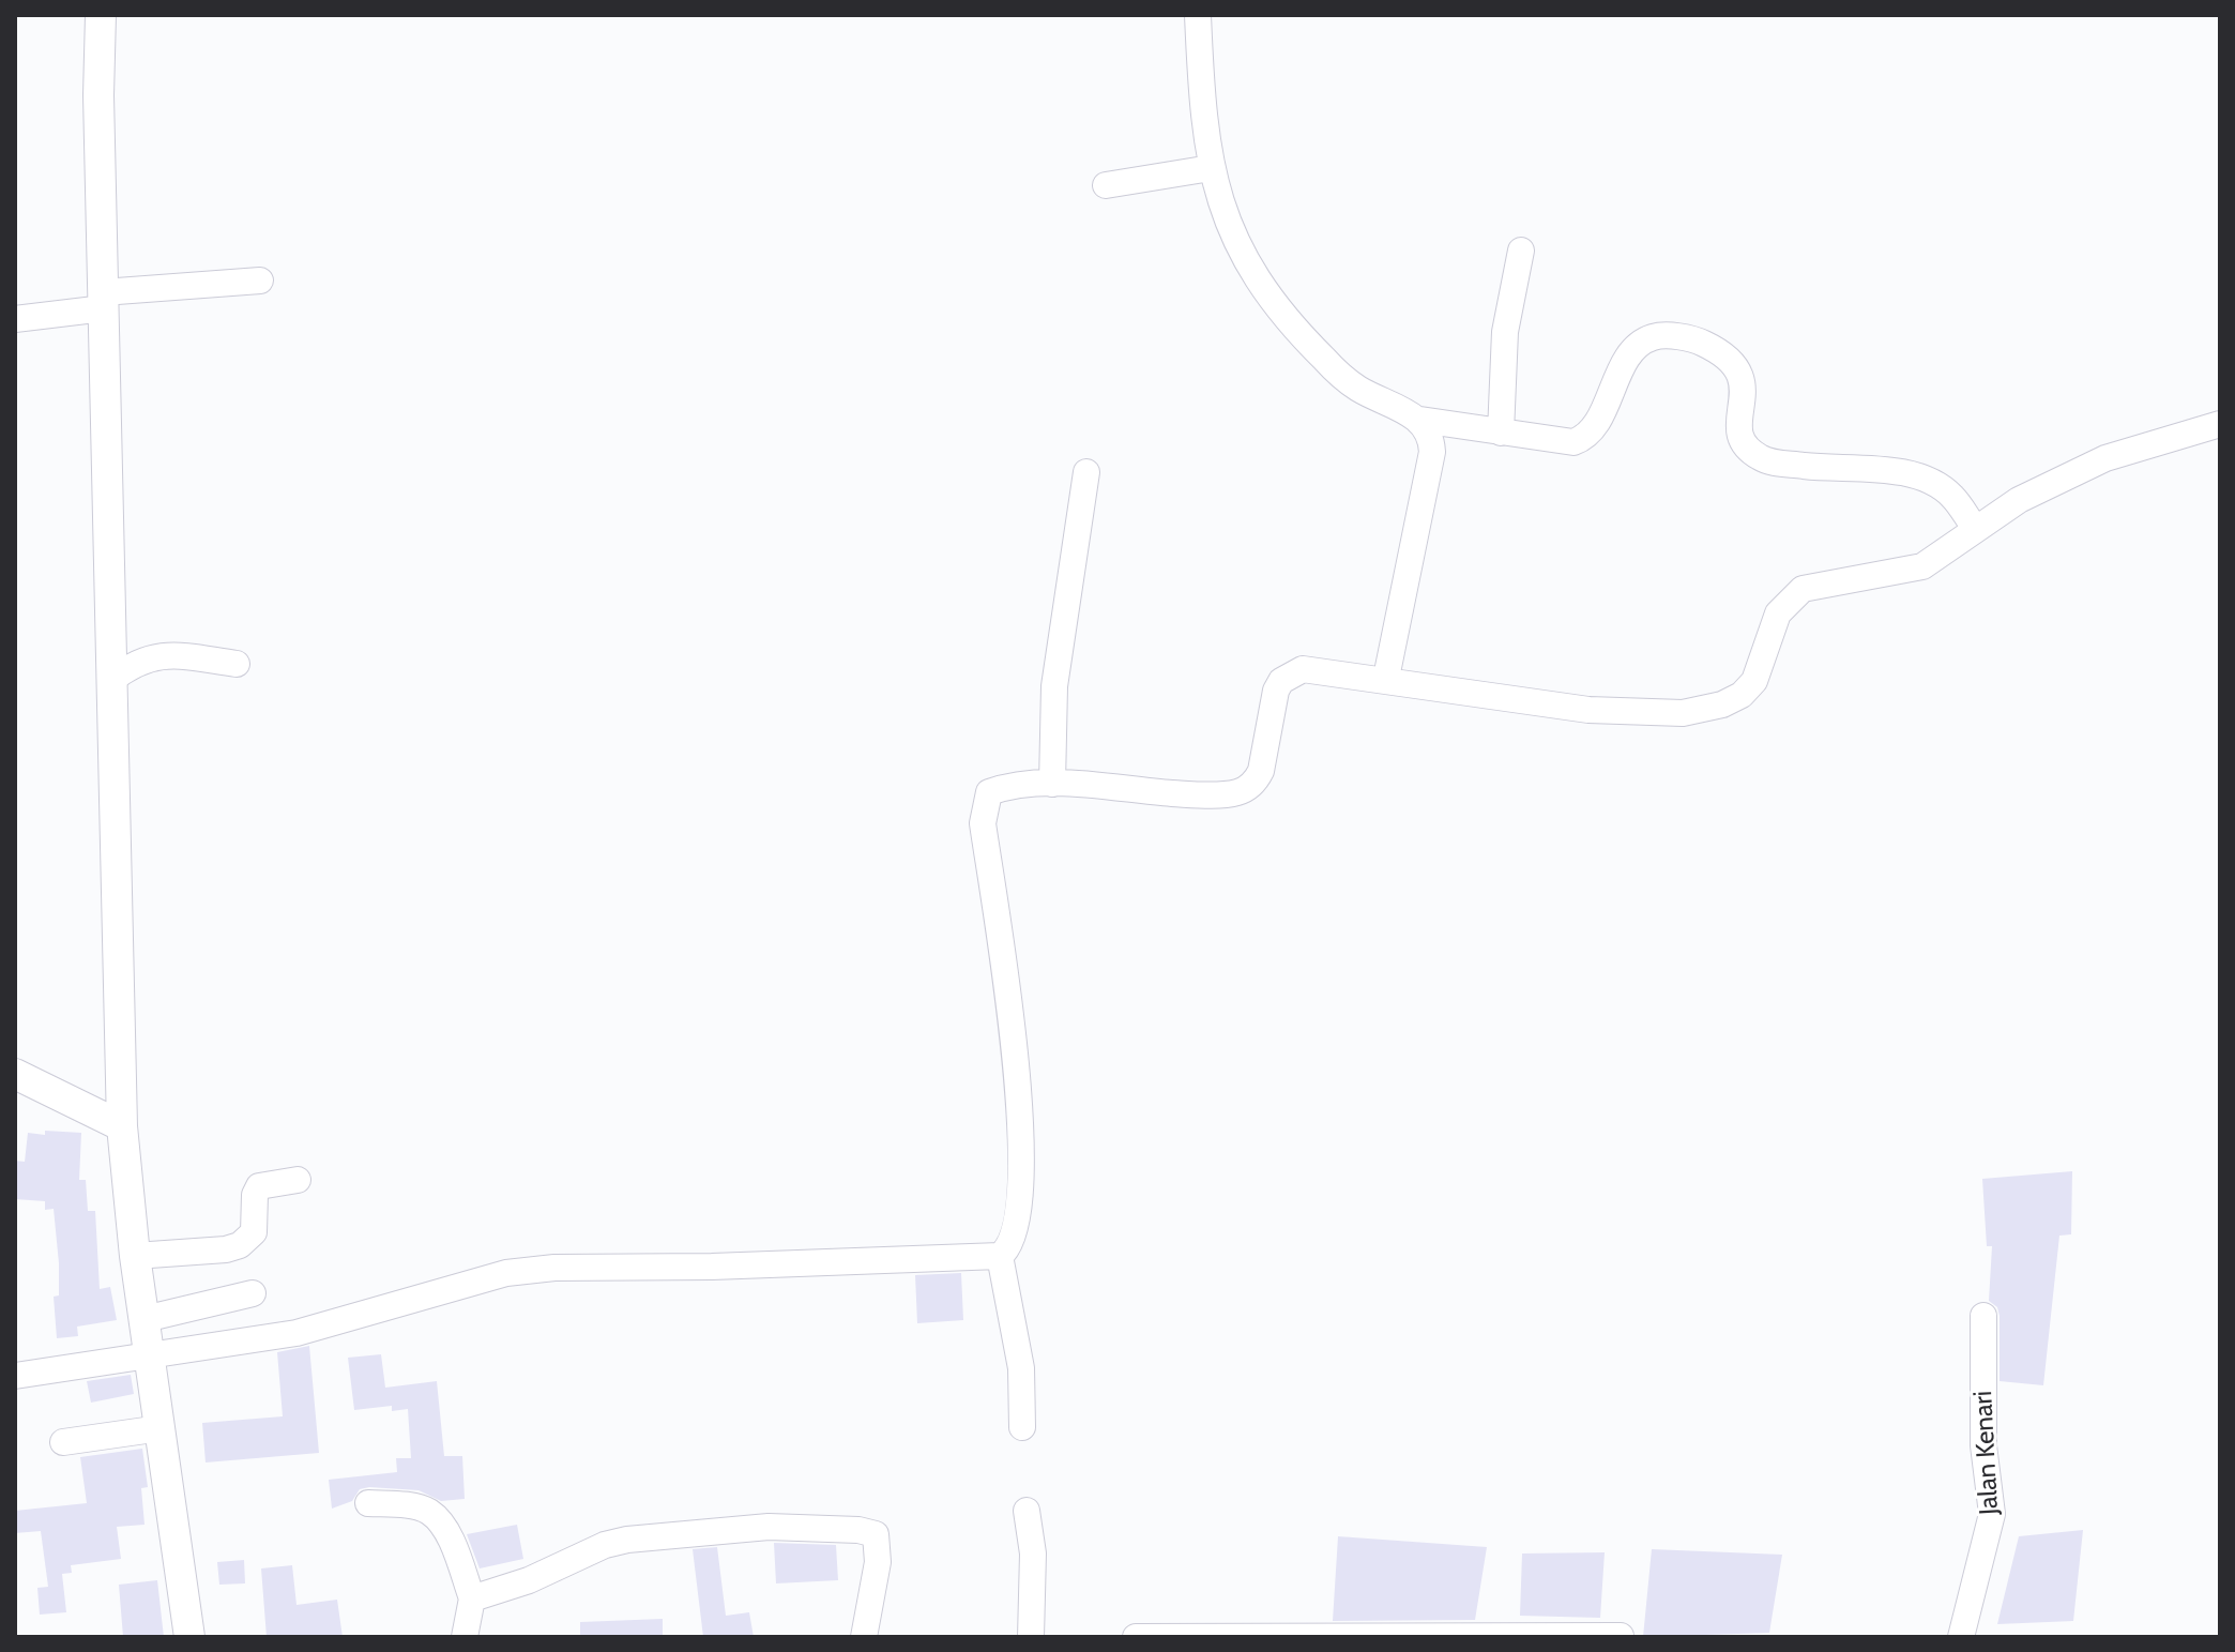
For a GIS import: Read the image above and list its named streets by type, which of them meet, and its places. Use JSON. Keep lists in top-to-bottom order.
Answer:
{
  "streets": {
    "street": ["Jalan Kenari"]
  }
}
